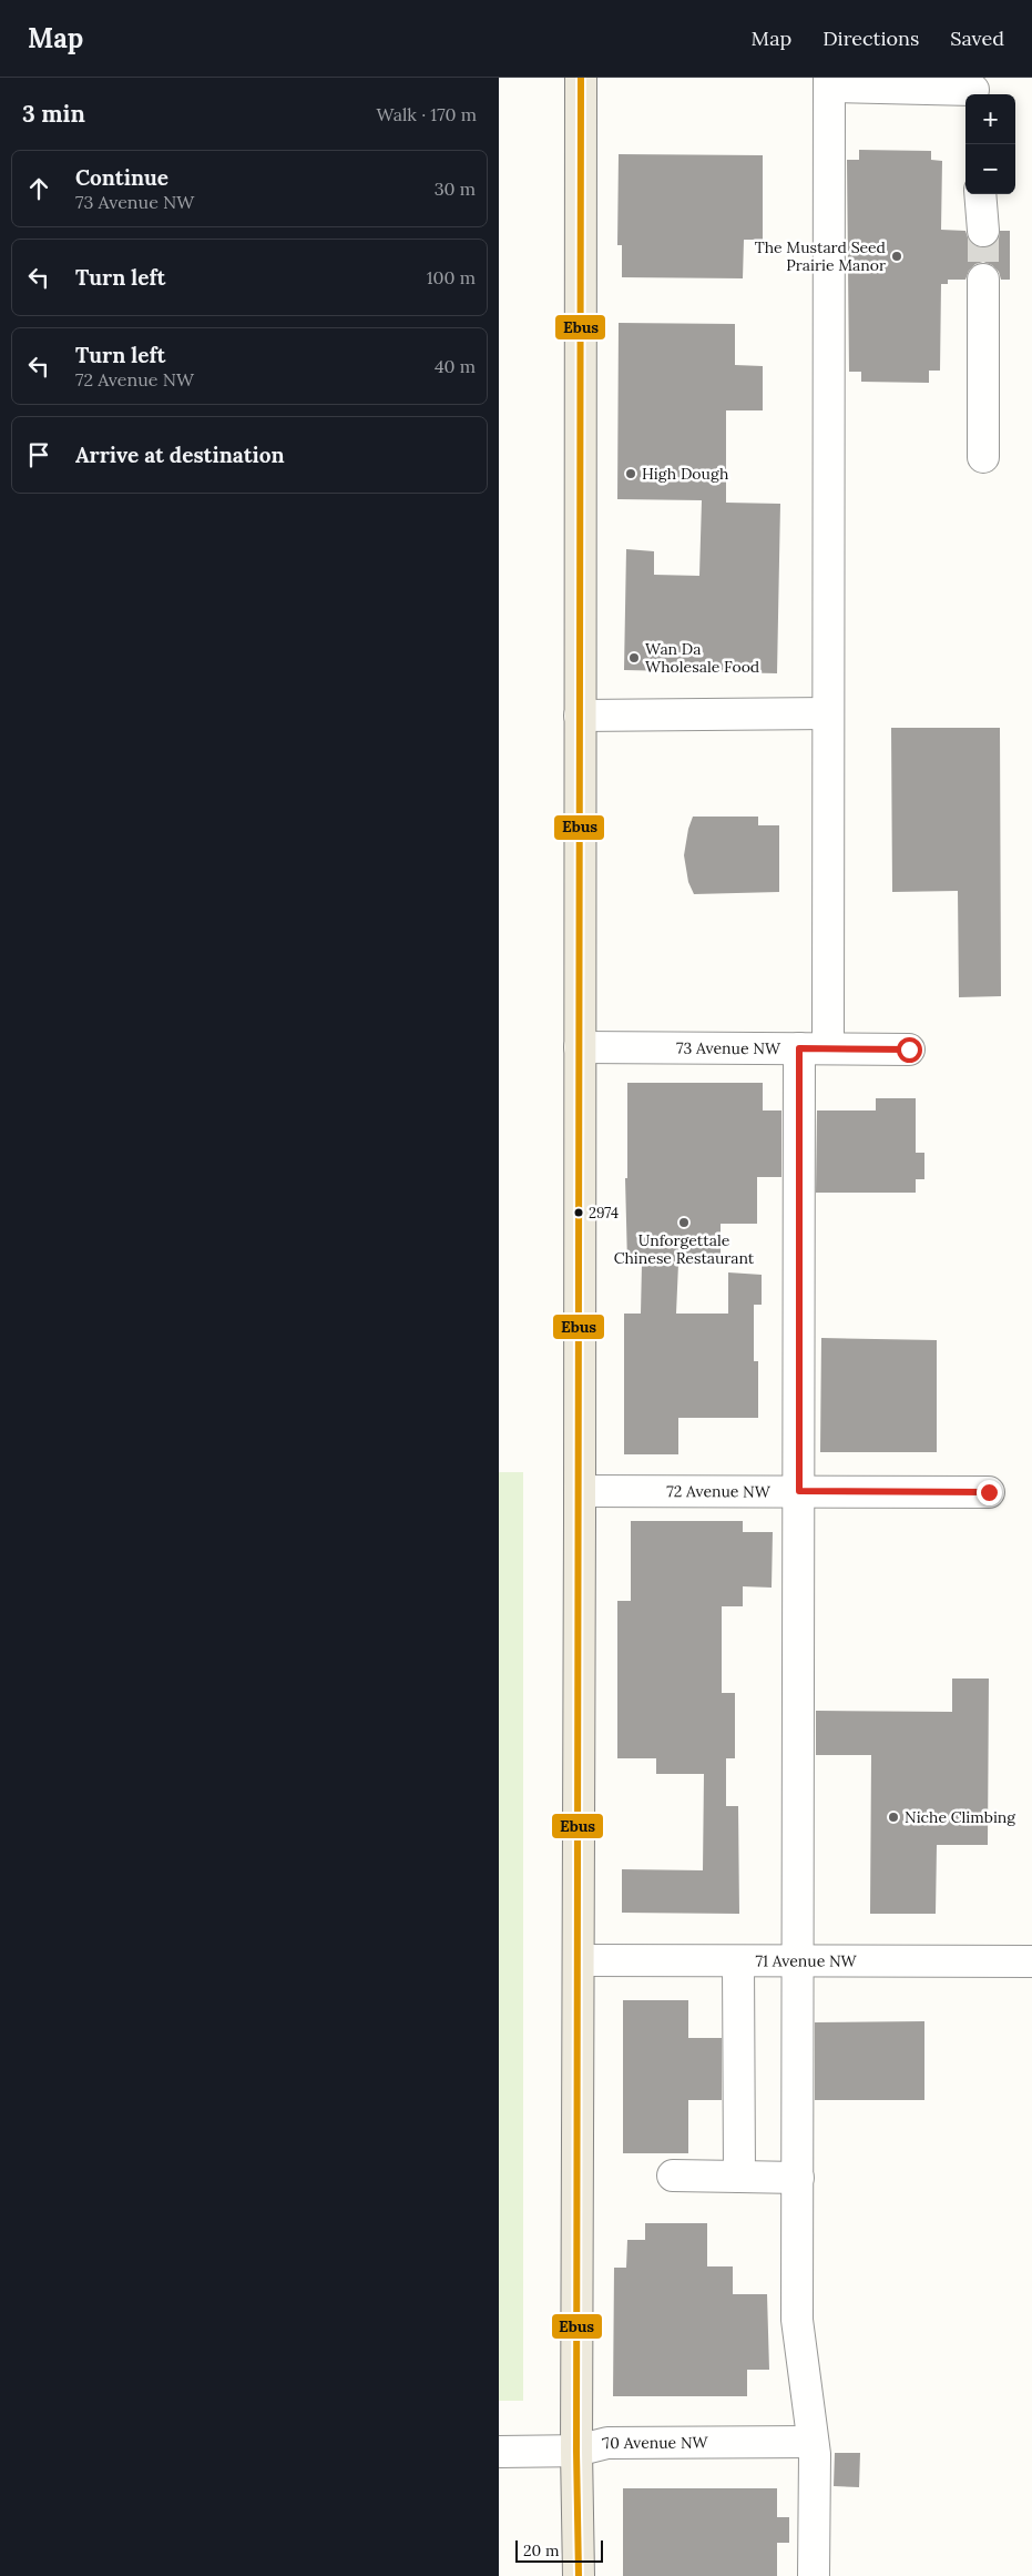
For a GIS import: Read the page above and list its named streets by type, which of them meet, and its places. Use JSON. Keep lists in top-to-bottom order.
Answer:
{
  "streets": {
    "street": [
      "73 Avenue NW",
      "72 Avenue NW",
      "71 Avenue NW",
      "70 Avenue NW"
    ]
  },
  "places": [
    "The Mustard Seed Prairie Manor",
    "High Dough",
    "Wan Da Wholesale Food",
    "2974",
    "Unforgettale Chinese Restaurant",
    "Niche Climbing"
  ],
  "lines": ["transit line Ebus"],
  "scale_bar": "20 m",
  "page": {
    "header": "Map",
    "nav": ["Map", "Directions", "Saved"],
    "heading": ["3 min", "Walk · 170 m"],
    "map_buttons": ["+", "−"],
    "list": [
      ["Continue", "73 Avenue NW", "30 m"],
      ["Turn left", "100 m"],
      ["Turn left", "72 Avenue NW", "40 m"],
      "Arrive at destination"
    ],
    "scale": "20 m"
  }
}
